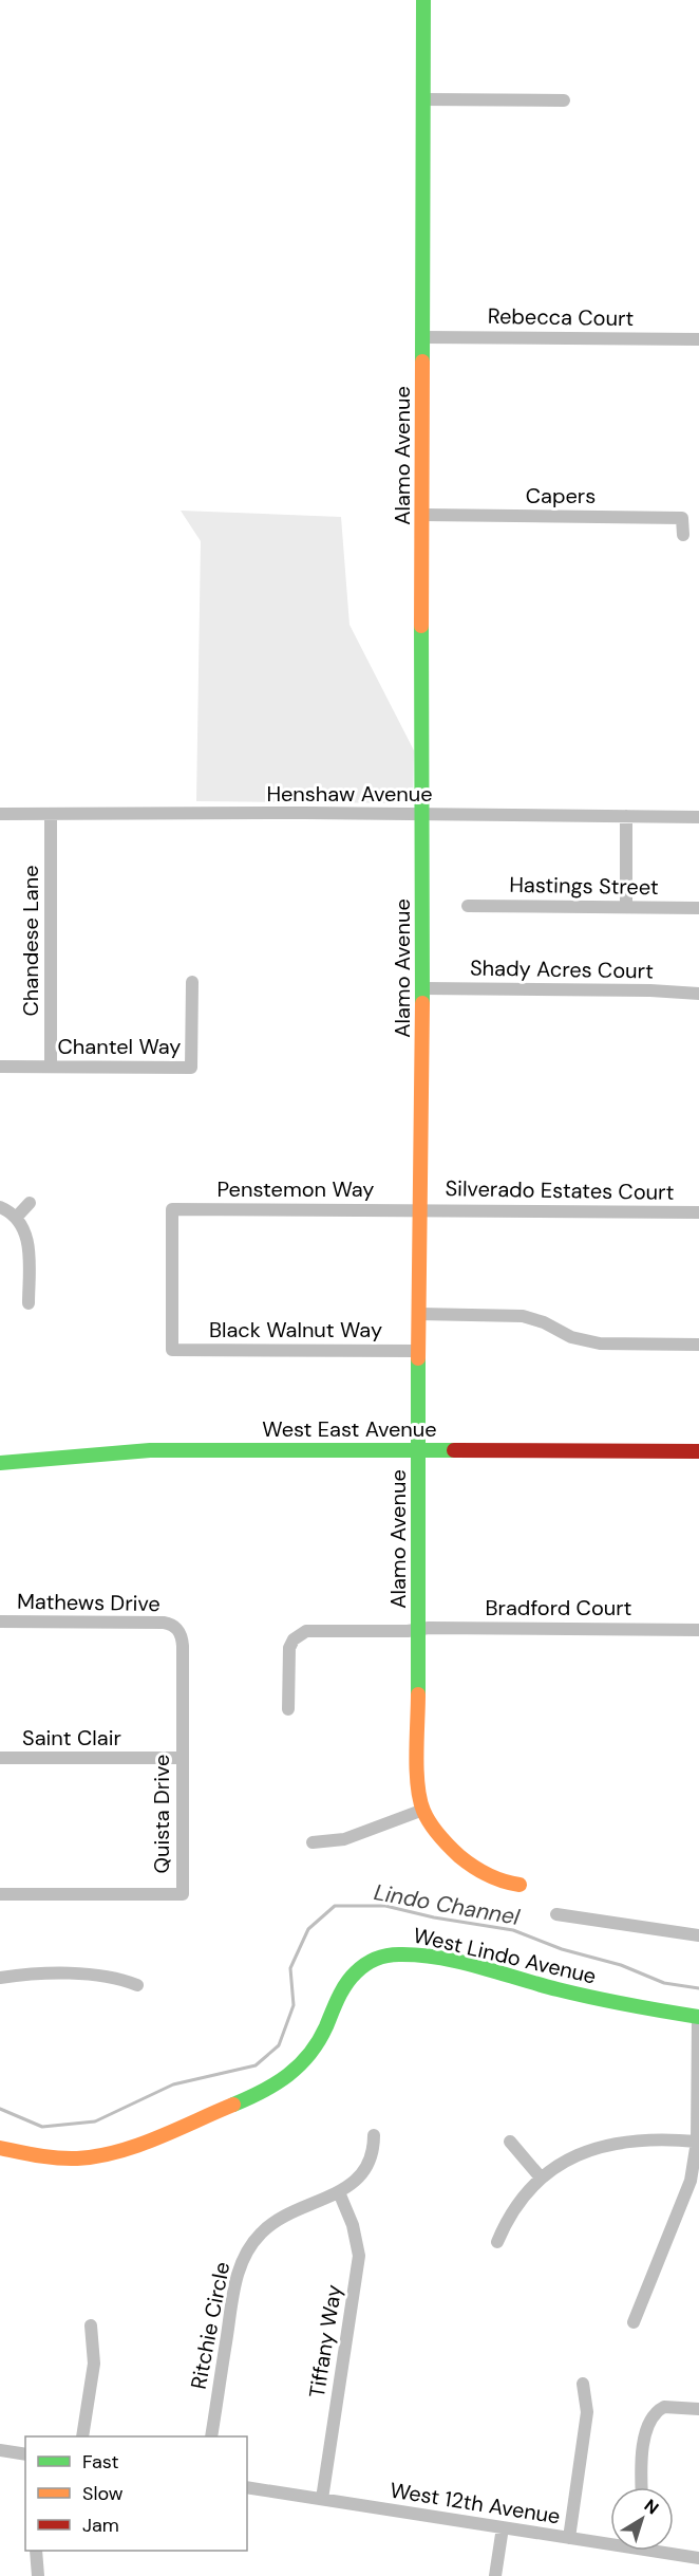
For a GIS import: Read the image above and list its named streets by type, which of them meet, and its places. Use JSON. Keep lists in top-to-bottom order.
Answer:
{
  "streets": {
    "street": [
      "Rebecca Court",
      "Alamo Avenue",
      "Capers",
      "Henshaw Avenue",
      "Hastings Street",
      "Chandese Lane",
      "Shady Acres Court",
      "Chantel Way",
      "Penstemon Way",
      "Silverado Estates Court",
      "Black Walnut Way",
      "West East Avenue",
      "Mathews Drive",
      "Bradford Court",
      "Saint Clair",
      "Quista Drive",
      "West Lindo Avenue",
      "Ritchie Circle",
      "Tiffany Way",
      "West 12th Avenue"
    ]
  },
  "crossings": [
    ["Rebecca Court", "Alamo Avenue"],
    ["Alamo Avenue", "Capers"],
    ["Alamo Avenue", "Henshaw Avenue"],
    ["Alamo Avenue", "Shady Acres Court"],
    ["Alamo Avenue", "Penstemon Way"],
    ["Alamo Avenue", "Silverado Estates Court"],
    ["Alamo Avenue", "Black Walnut Way"],
    ["Alamo Avenue", "West East Avenue"],
    ["Alamo Avenue", "Bradford Court"],
    ["Henshaw Avenue", "Chandese Lane"],
    ["Chandese Lane", "Chantel Way"],
    ["Penstemon Way", "Silverado Estates Court"],
    ["Penstemon Way", "Black Walnut Way"],
    ["Mathews Drive", "Quista Drive"],
    ["Saint Clair", "Quista Drive"],
    ["Ritchie Circle", "Tiffany Way"],
    ["Tiffany Way", "West 12th Avenue"]
  ],
  "water": ["Lindo Channel"],
  "legend": ["Fast", "Slow", "Jam"],
  "north": "top right"
}
